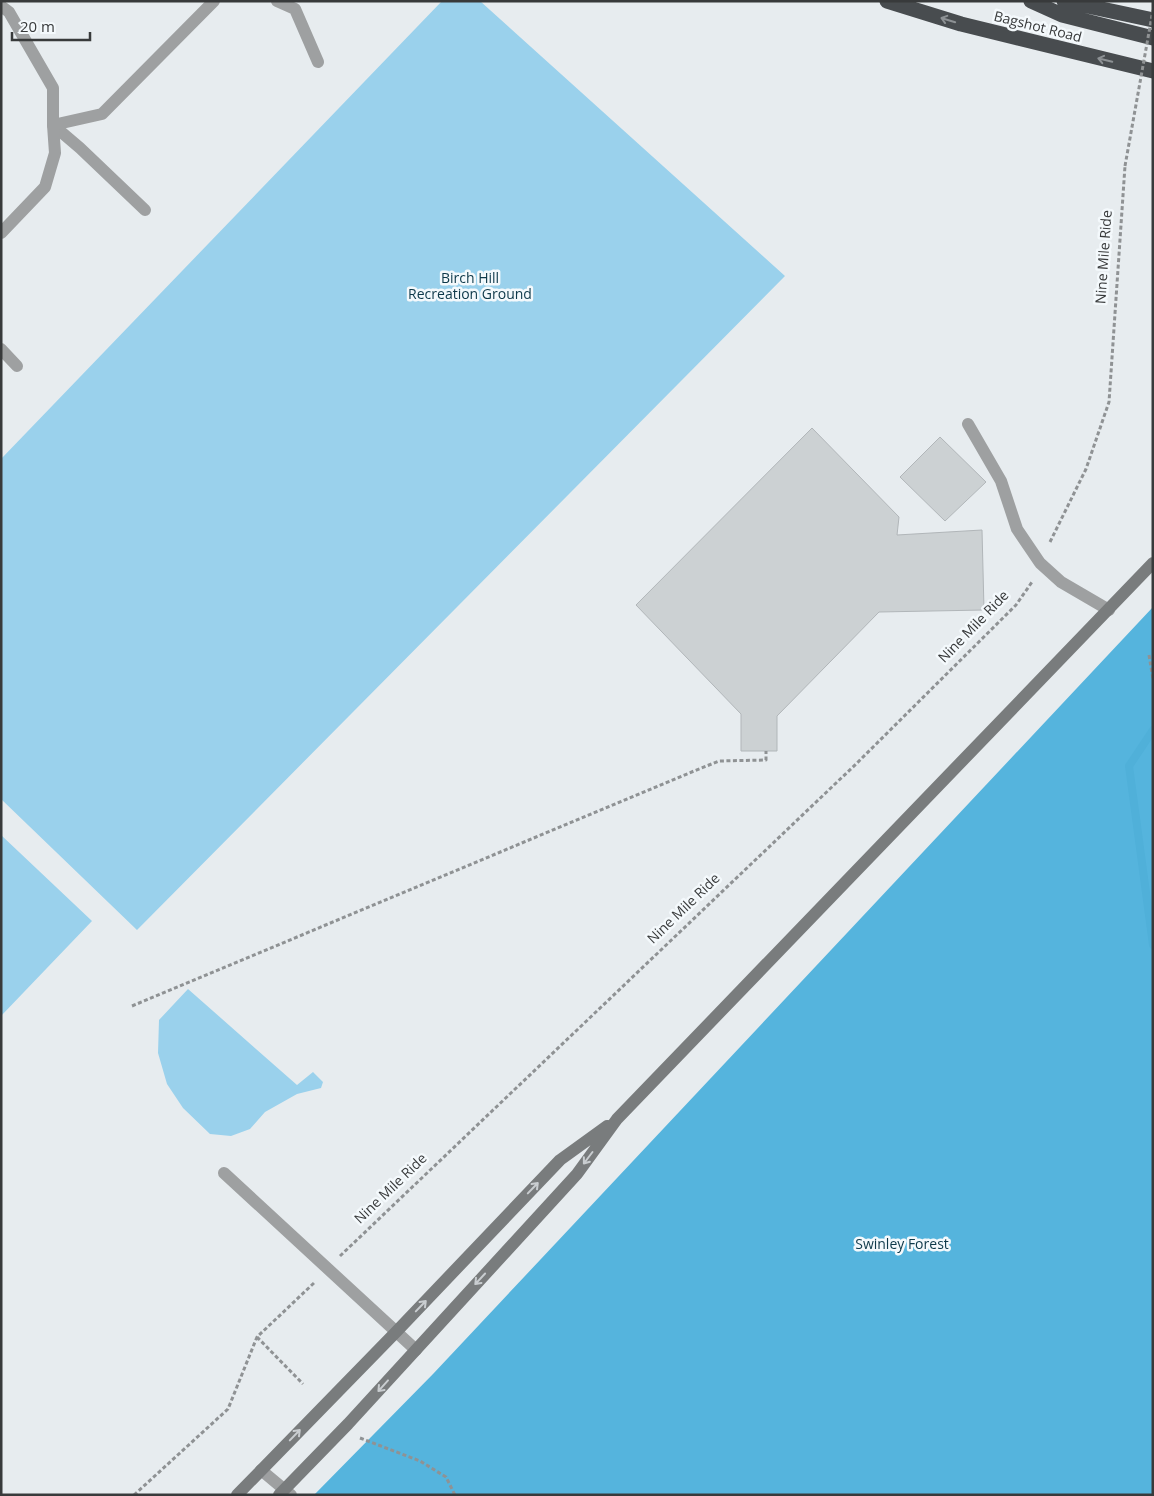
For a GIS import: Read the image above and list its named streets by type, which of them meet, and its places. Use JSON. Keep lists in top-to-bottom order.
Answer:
{
  "streets": {
    "highway": ["Bagshot Road"],
    "path": ["Nine Mile Ride"]
  },
  "parks": ["Birch Hill Recreation Ground", "Swinley Forest"],
  "scale_bar": "20 m"
}
